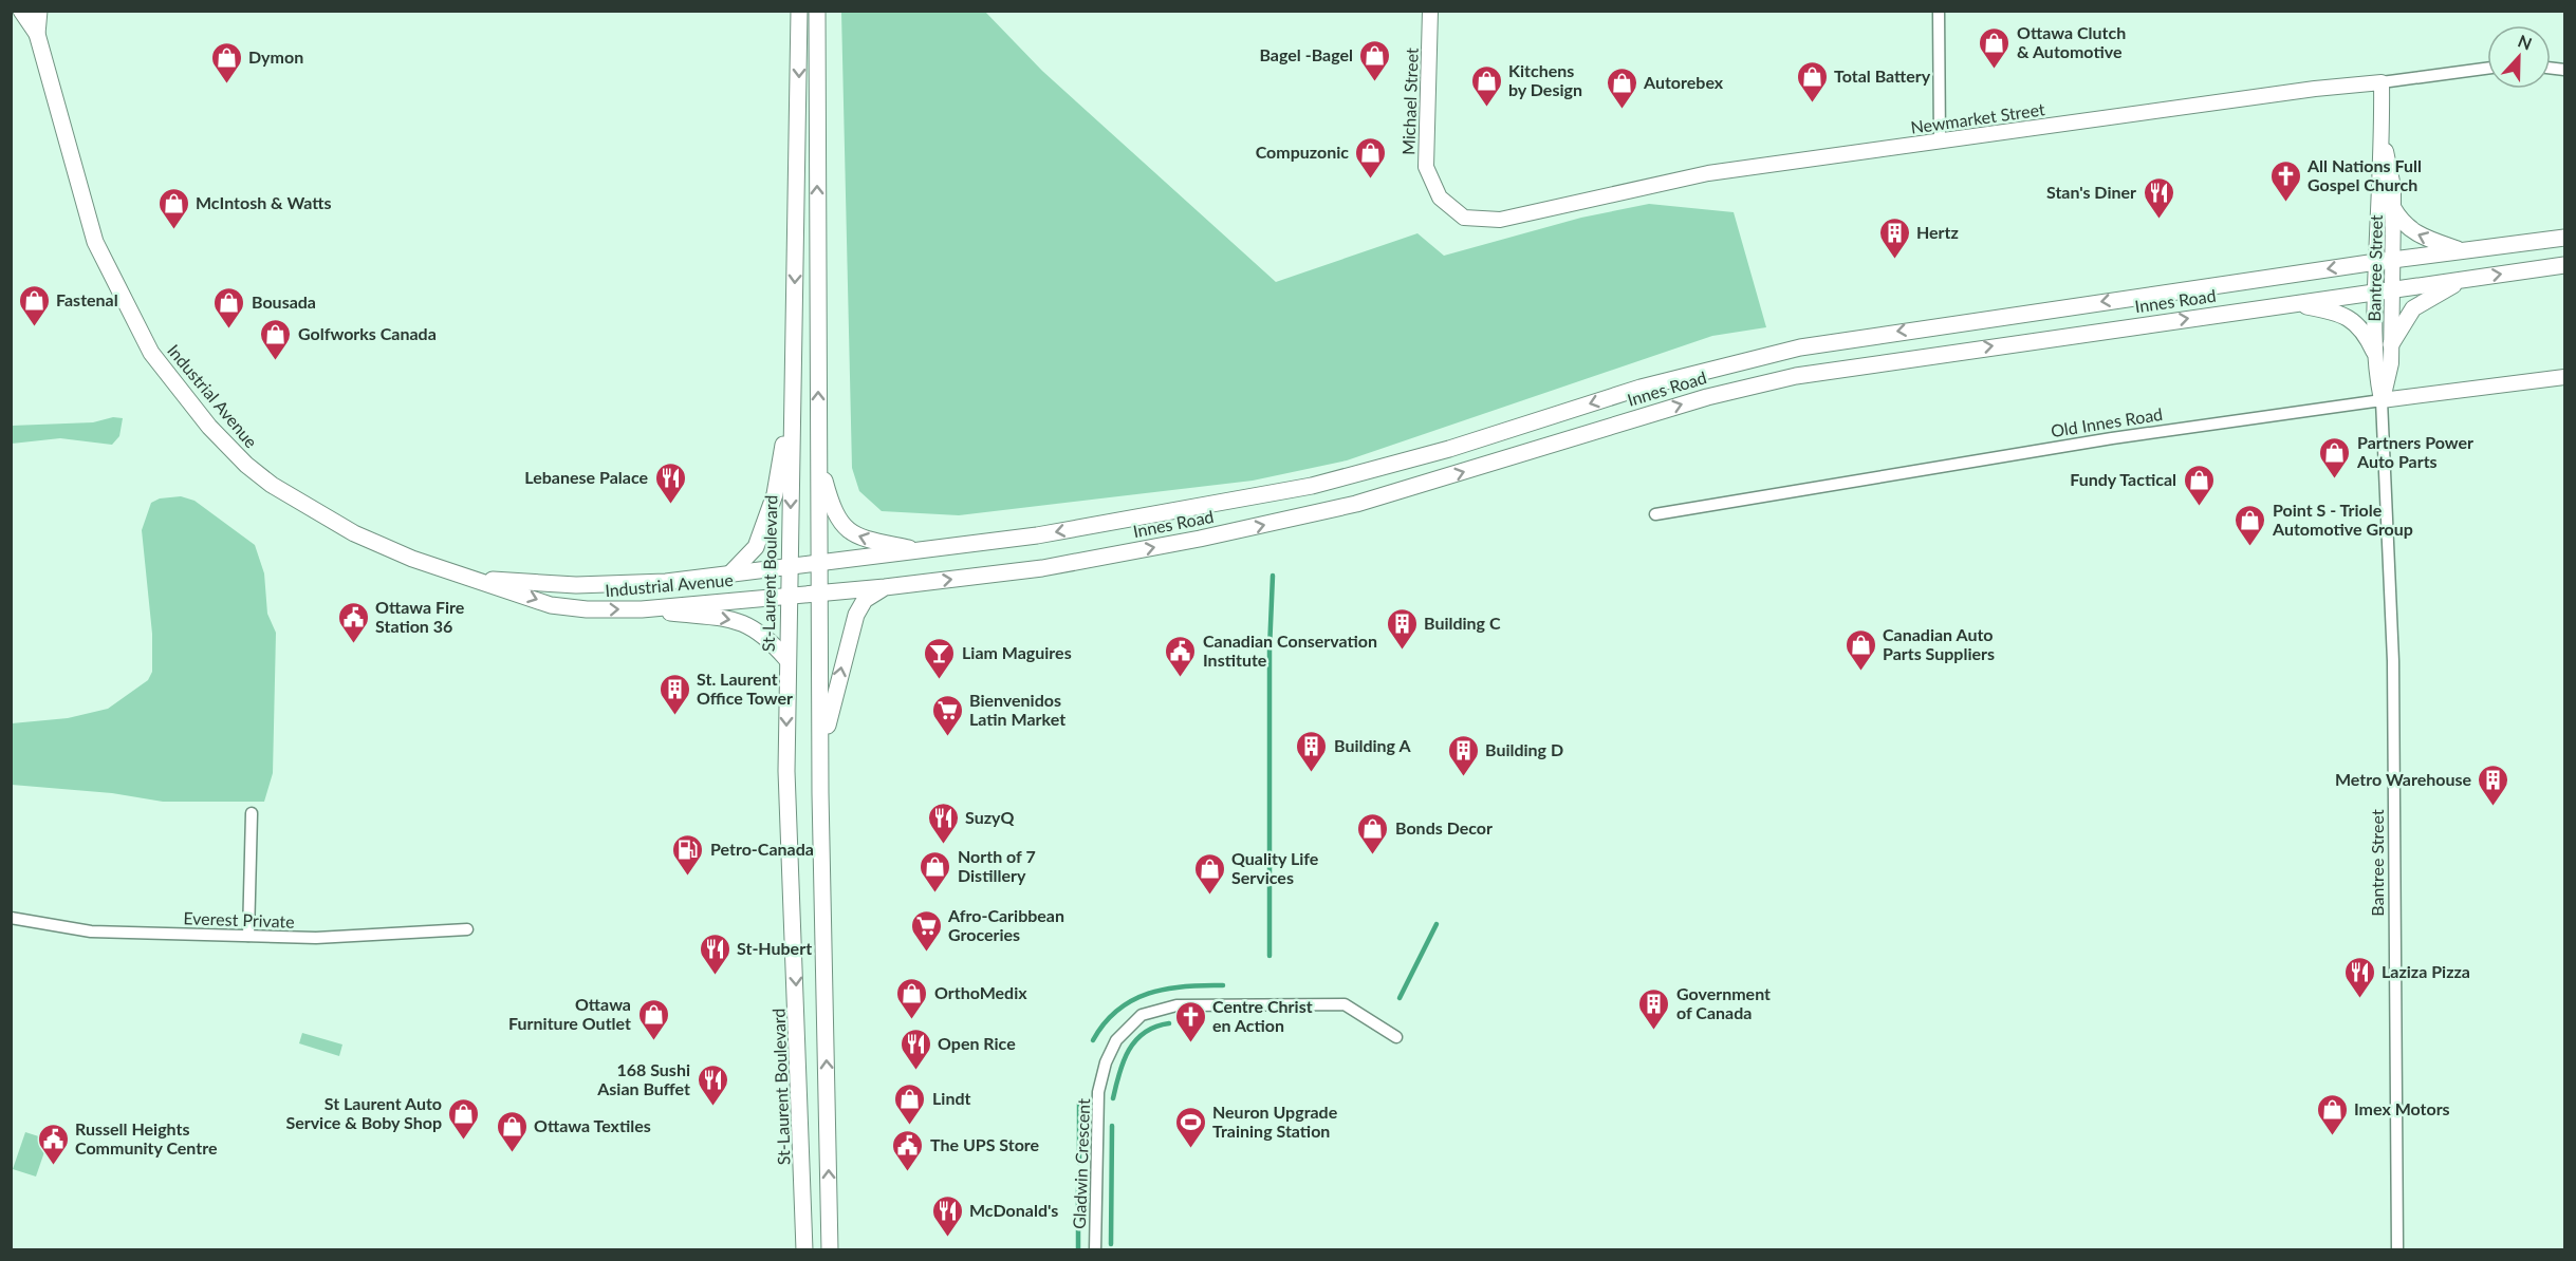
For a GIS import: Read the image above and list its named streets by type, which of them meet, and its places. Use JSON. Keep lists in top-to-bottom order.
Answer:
{
  "streets": {
    "main road": ["Innes Road", "Industrial Avenue", "St-Laurent Boulevard"],
    "street": [
      "Michael Street",
      "Newmarket Street",
      "Bantree Street",
      "Old Innes Road",
      "Everest Private",
      "Gladwin Crescent"
    ]
  },
  "crossings": [
    ["Michael Street", "Newmarket Street"],
    ["Newmarket Street", "Bantree Street"],
    ["Bantree Street", "Innes Road"],
    ["Bantree Street", "Old Innes Road"],
    ["Innes Road", "Industrial Avenue"],
    ["Innes Road", "St-Laurent Boulevard"],
    ["Industrial Avenue", "St-Laurent Boulevard"]
  ],
  "places": {
    "shop": [
      "Ottawa Clutch & Automotive",
      "Bagel -Bagel",
      "Dymon",
      "Total Battery",
      "Kitchens by Design",
      "Autorebex",
      "Compuzonic",
      "McIntosh & Watts",
      "Fastenal",
      "Bousada",
      "Golfworks Canada",
      "Partners Power Auto Parts",
      "Fundy Tactical",
      "Point S - Triole Automotive Group",
      "Canadian Auto Parts Suppliers",
      "Bonds Decor",
      "North of 7 Distillery",
      "Quality Life Services",
      "OrthoMedix",
      "Ottawa Furniture Outlet",
      "Lindt",
      "Imex Motors",
      "St Laurent Auto Service & Boby Shop",
      "Ottawa Textiles"
    ],
    "church": ["All Nations Full Gospel Church", "Centre Christ en Action"],
    "restaurant": [
      "Stan's Diner",
      "Lebanese Palace",
      "SuzyQ",
      "St-Hubert",
      "Laziza Pizza",
      "Open Rice",
      "168 Sushi Asian Buffet",
      "McDonald's"
    ],
    "building": [
      "Hertz",
      "Building C",
      "St. Laurent Office Tower",
      "Building A",
      "Building D",
      "Metro Warehouse",
      "Government of Canada"
    ],
    "public building": [
      "Ottawa Fire Station 36",
      "Canadian Conservation Institute",
      "Russell Heights Community Centre",
      "The UPS Store"
    ],
    "bar": ["Liam Maguires"],
    "supermarket": ["Bienvenidos Latin Market", "Afro-Caribbean Groceries"],
    "fuel station": ["Petro-Canada"],
    "sports": ["Neuron Upgrade Training Station"]
  },
  "north": "top"
}
